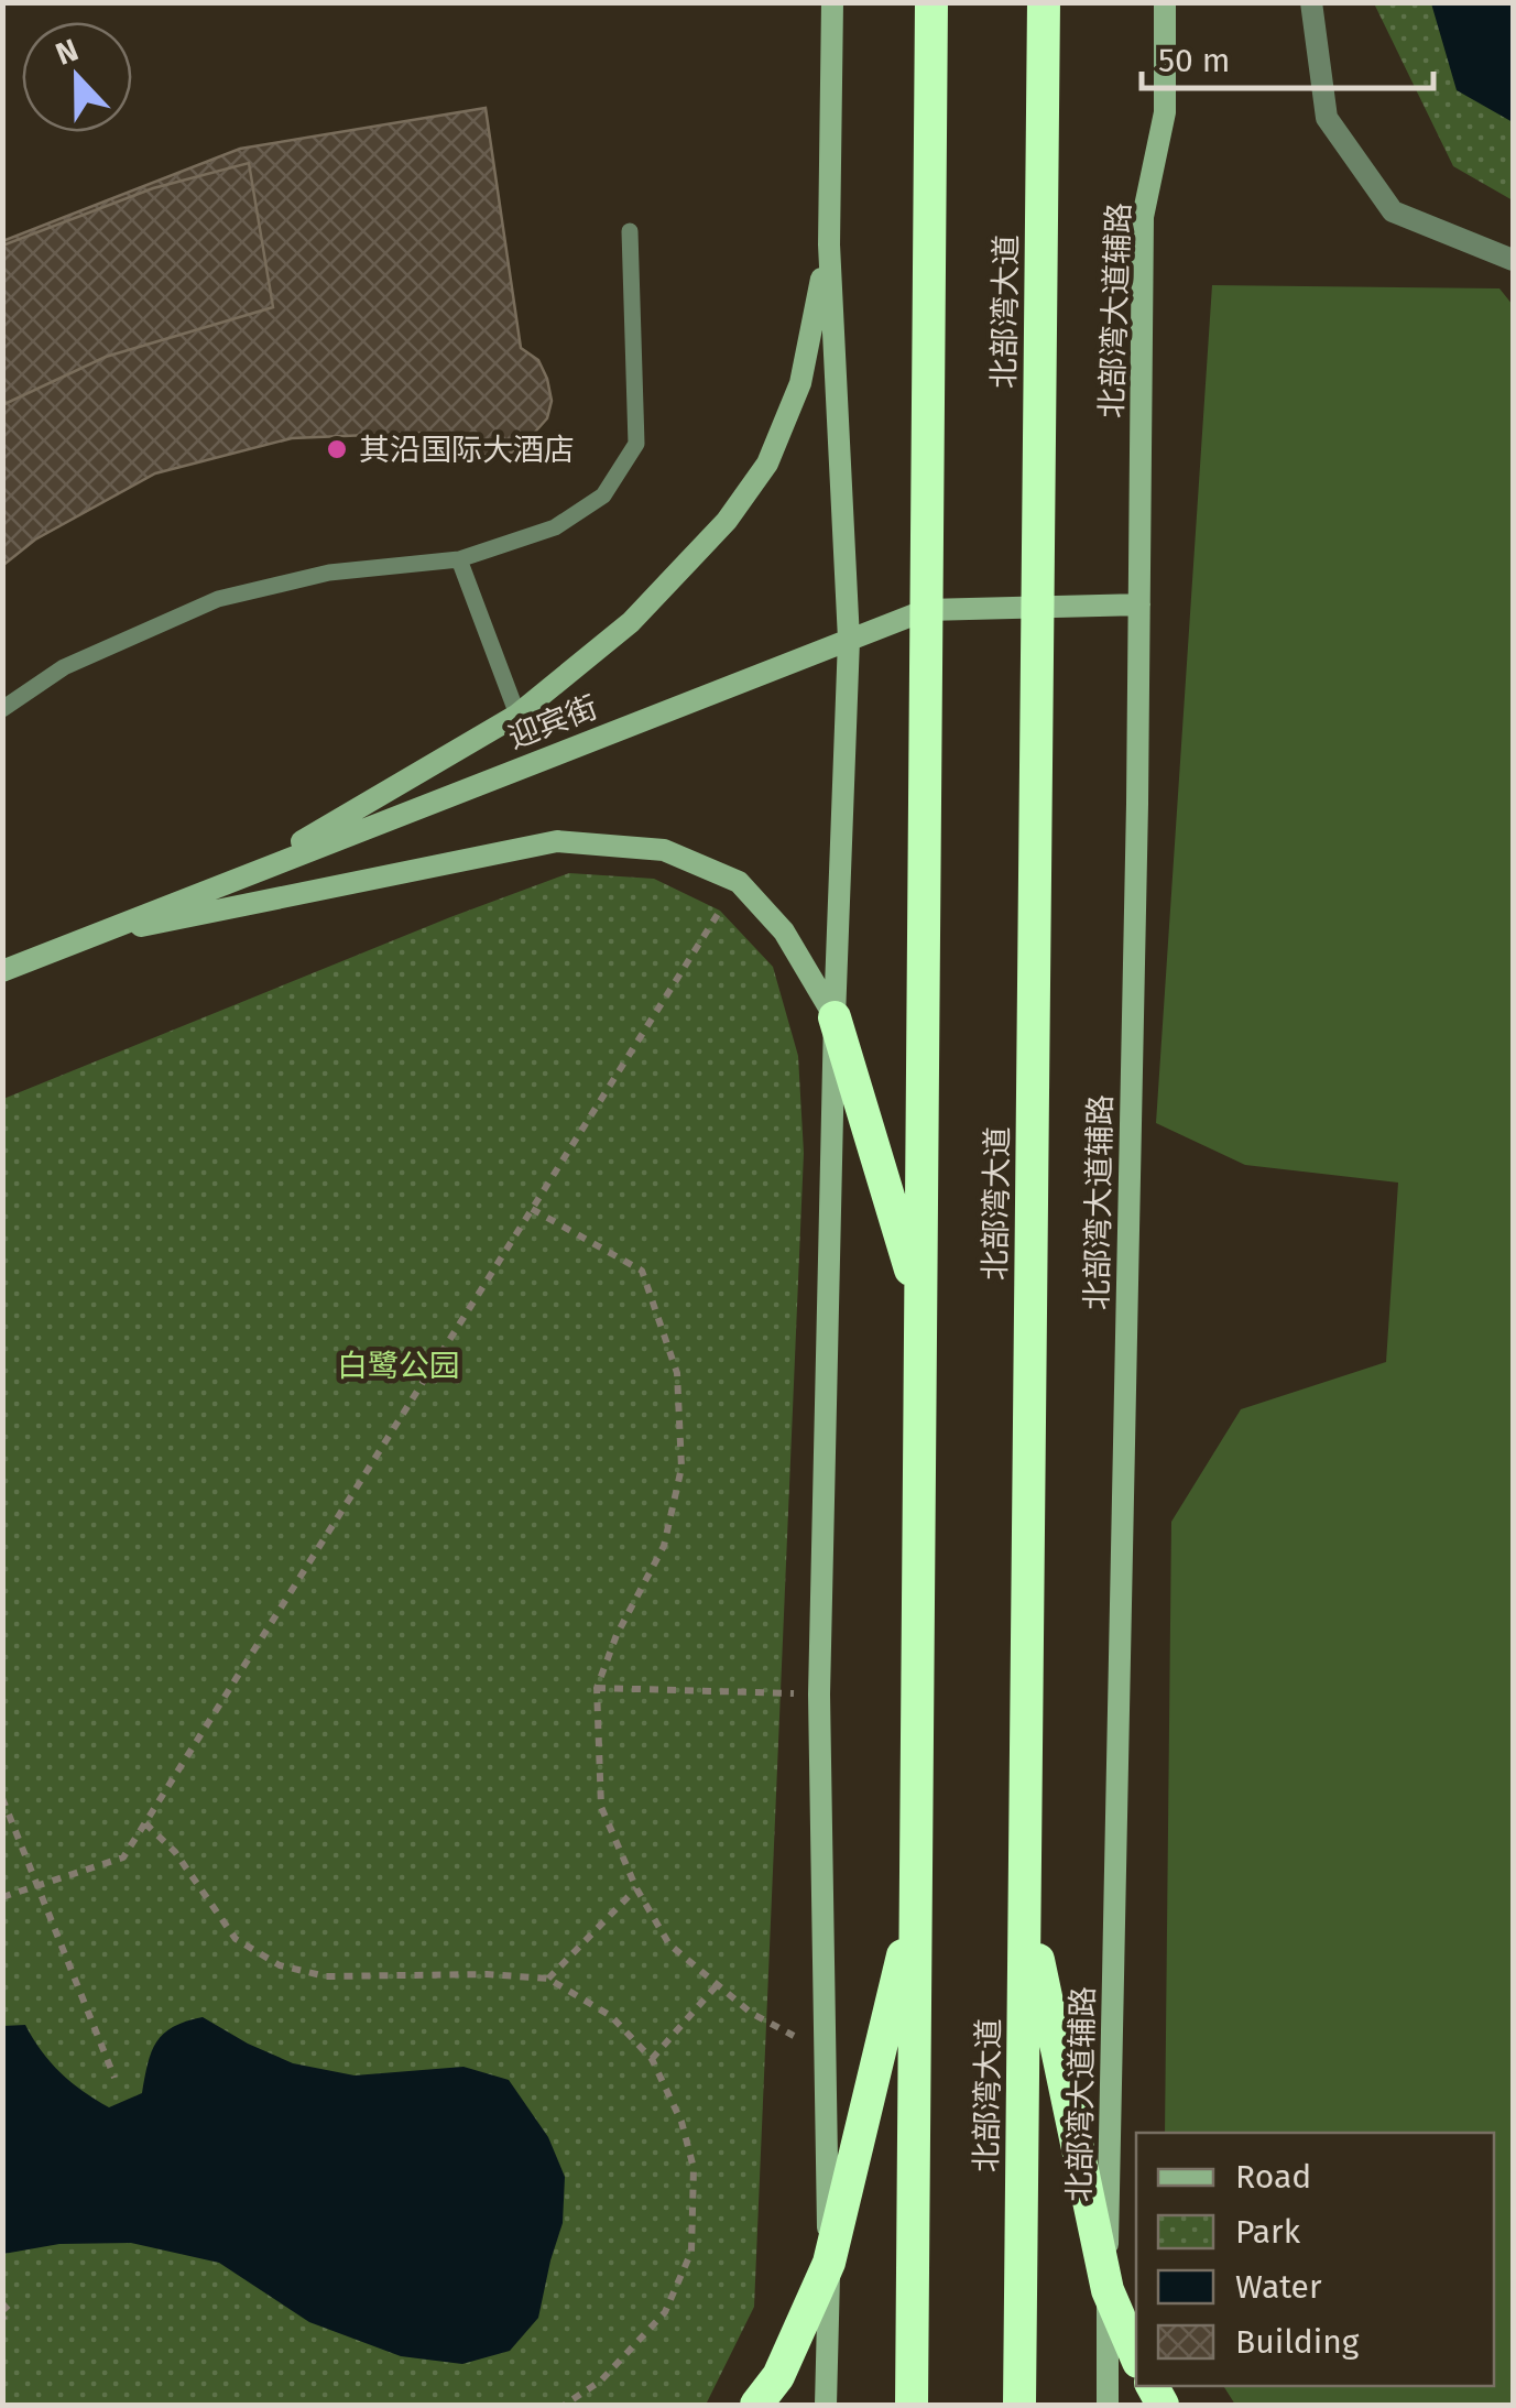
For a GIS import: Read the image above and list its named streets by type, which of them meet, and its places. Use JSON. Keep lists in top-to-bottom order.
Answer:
{
  "streets": {
    "highway": ["北部湾大道"],
    "main road": ["北部湾大道辅路", "迎宾街"]
  },
  "crossings": [
    ["北部湾大道辅路", "迎宾街"],
    ["北部湾大道", "迎宾街"]
  ],
  "parks": ["白鹭公园"],
  "places": ["其沿国际大酒店"],
  "legend": [
    "Road",
    "Park",
    "Water",
    "Building"
  ],
  "scale_bar": "50 m",
  "north": "top"
}
